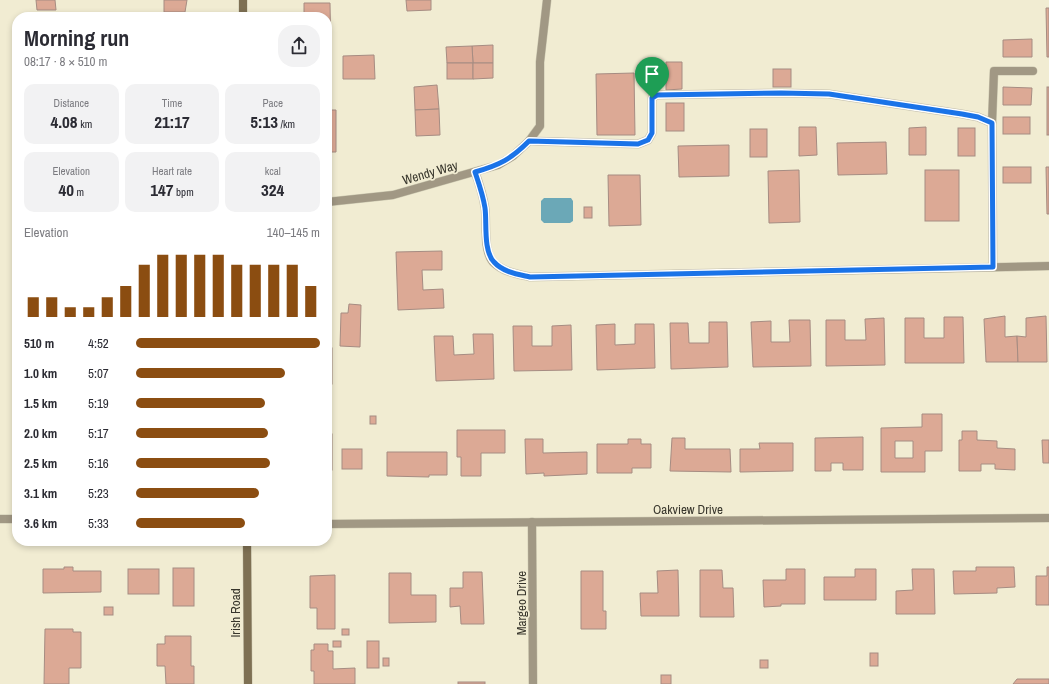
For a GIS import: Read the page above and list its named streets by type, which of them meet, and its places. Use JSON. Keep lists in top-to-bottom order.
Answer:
{
  "streets": {
    "street": [
      "Wendy Way",
      "Oakview Drive",
      "Margeo Drive",
      "Irish Road"
    ]
  },
  "crossings": [
    ["Oakview Drive", "Margeo Drive"]
  ],
  "page": {
    "heading": ["Morning run", "08:17 · 8 × 510 m"],
    "stats": [
      ["Distance", "4.08 km"],
      ["Time", "21:17"],
      ["Pace", "5:13 /km"],
      ["Elevation", "40 m"],
      ["Heart rate", "147 bpm"],
      ["kcal", "324"]
    ],
    "chart": ["Elevation", "140–145 m"],
    "list": [
      {
        "name": "510 m",
        "note": "4:52"
      },
      {
        "name": "1.0 km",
        "note": "5:07"
      },
      {
        "name": "1.5 km",
        "note": "5:19"
      },
      {
        "name": "2.0 km",
        "note": "5:17"
      },
      {
        "name": "2.5 km",
        "note": "5:16"
      },
      {
        "name": "3.1 km",
        "note": "5:23"
      },
      {
        "name": "3.6 km",
        "note": "5:33"
      }
    ]
  }
}
